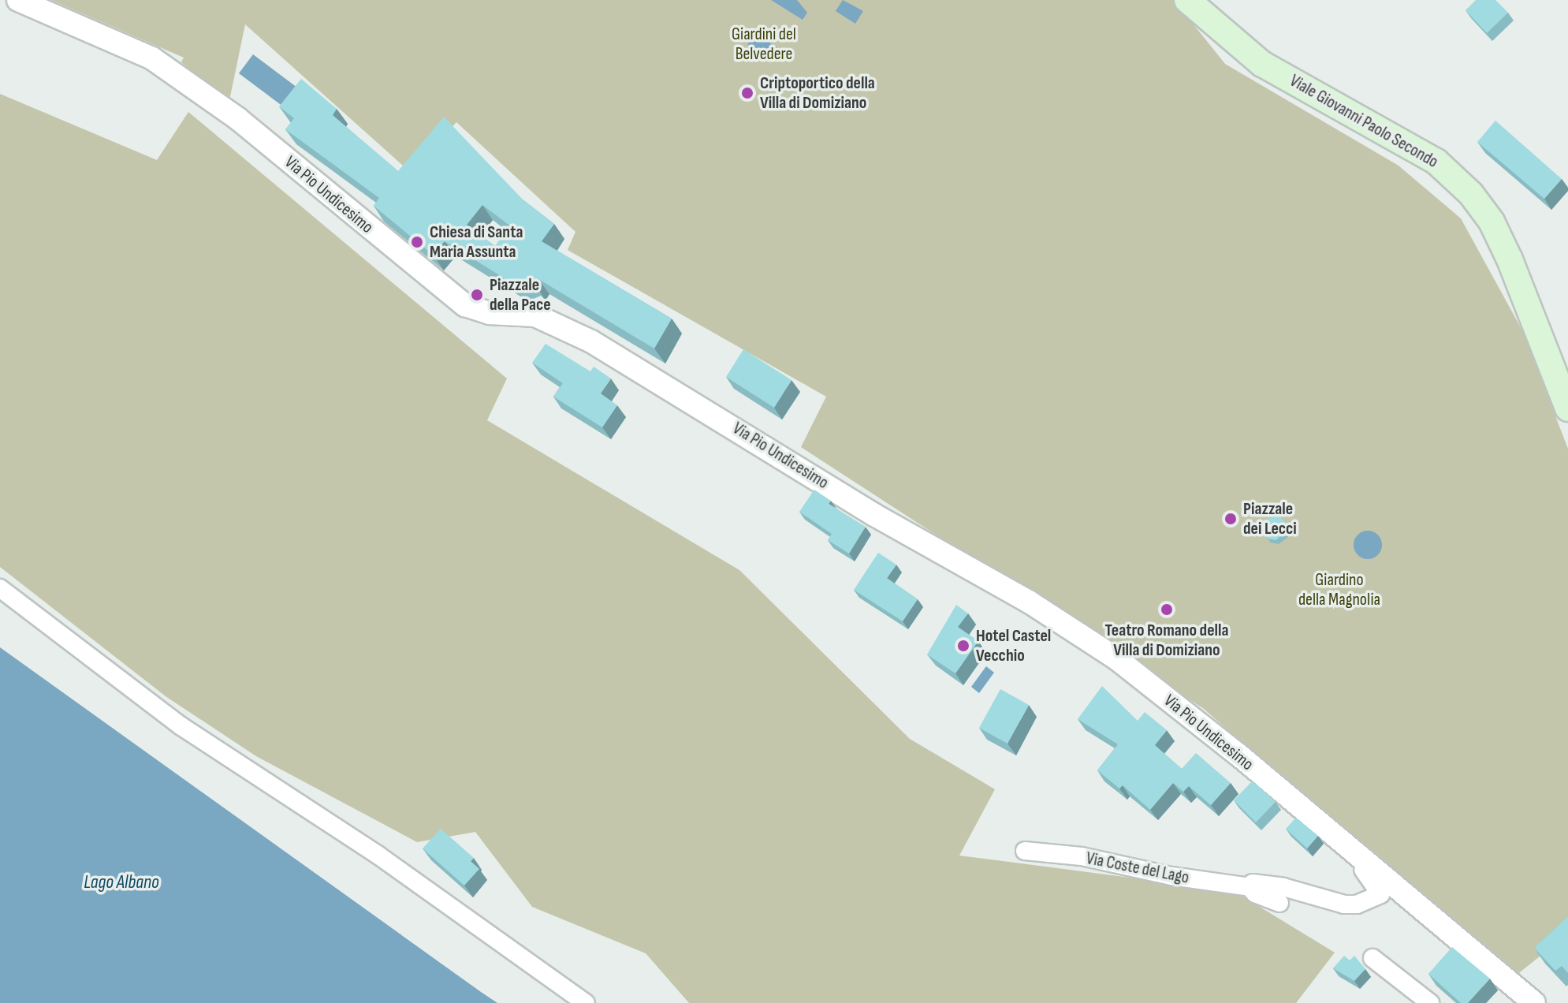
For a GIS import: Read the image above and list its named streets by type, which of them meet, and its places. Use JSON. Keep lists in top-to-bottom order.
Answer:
{
  "streets": {
    "main road": ["Viale Giovanni Paolo Secondo"],
    "street": ["Via Pio Undicesimo", "Via Coste del Lago"]
  },
  "crossings": [
    ["Via Pio Undicesimo", "Via Coste del Lago"]
  ],
  "water": ["Lago Albano"],
  "parks": ["Giardini del Belvedere", "Giardino della Magnolia"],
  "places": [
    "Criptoportico della Villa di Domiziano",
    "Chiesa di Santa Maria Assunta",
    "Piazzale della Pace",
    "Piazzale dei Lecci",
    "Teatro Romano della Villa di Domiziano",
    "Hotel Castel Vecchio"
  ]
}
